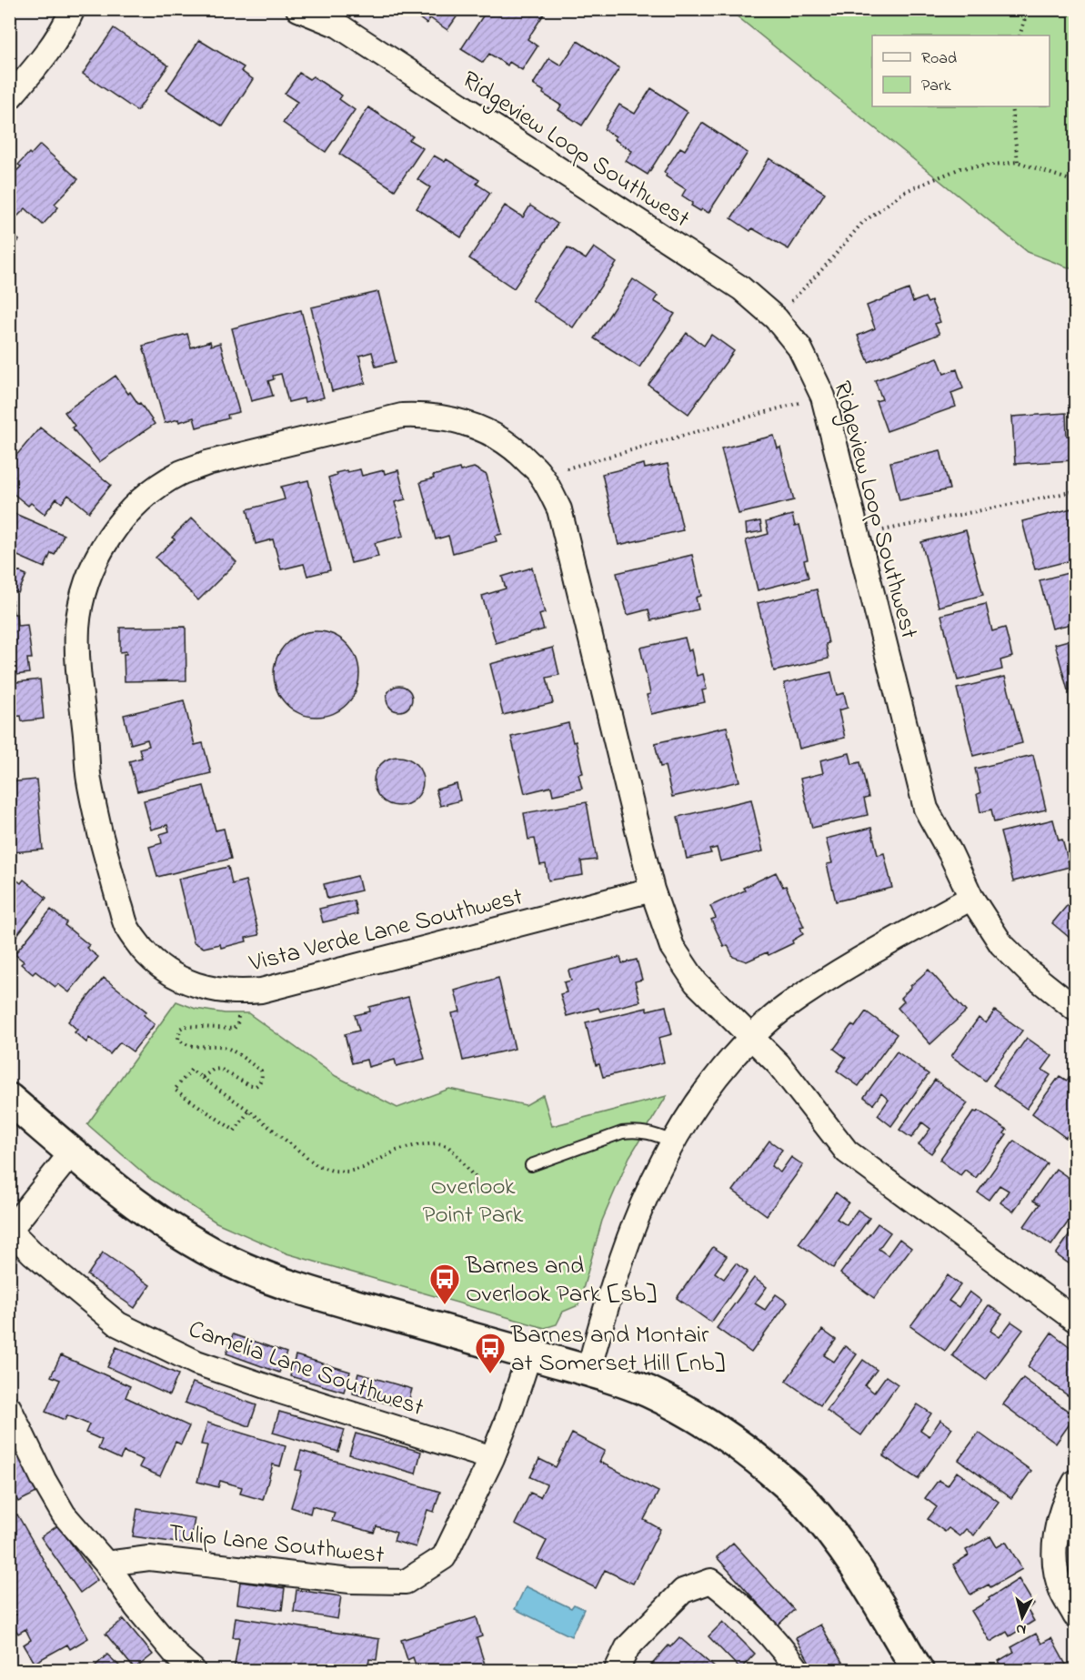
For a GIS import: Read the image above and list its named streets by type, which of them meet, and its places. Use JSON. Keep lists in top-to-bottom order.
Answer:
{
  "streets": {
    "street": [
      "Ridgeview Loop Southwest",
      "Vista Verde Lane Southwest",
      "Camelia Lane Southwest",
      "Tulip Lane Southwest"
    ]
  },
  "crossings": [
    ["Camelia Lane Southwest", "Tulip Lane Southwest"]
  ],
  "parks": ["Overlook Point Park"],
  "places": {
    "bus stop": ["Barnes and Overlook Park [sb]", "Barnes and Montair at Somerset Hill [nb]"]
  },
  "legend": ["Road", "Park"],
  "north": "bottom"
}
